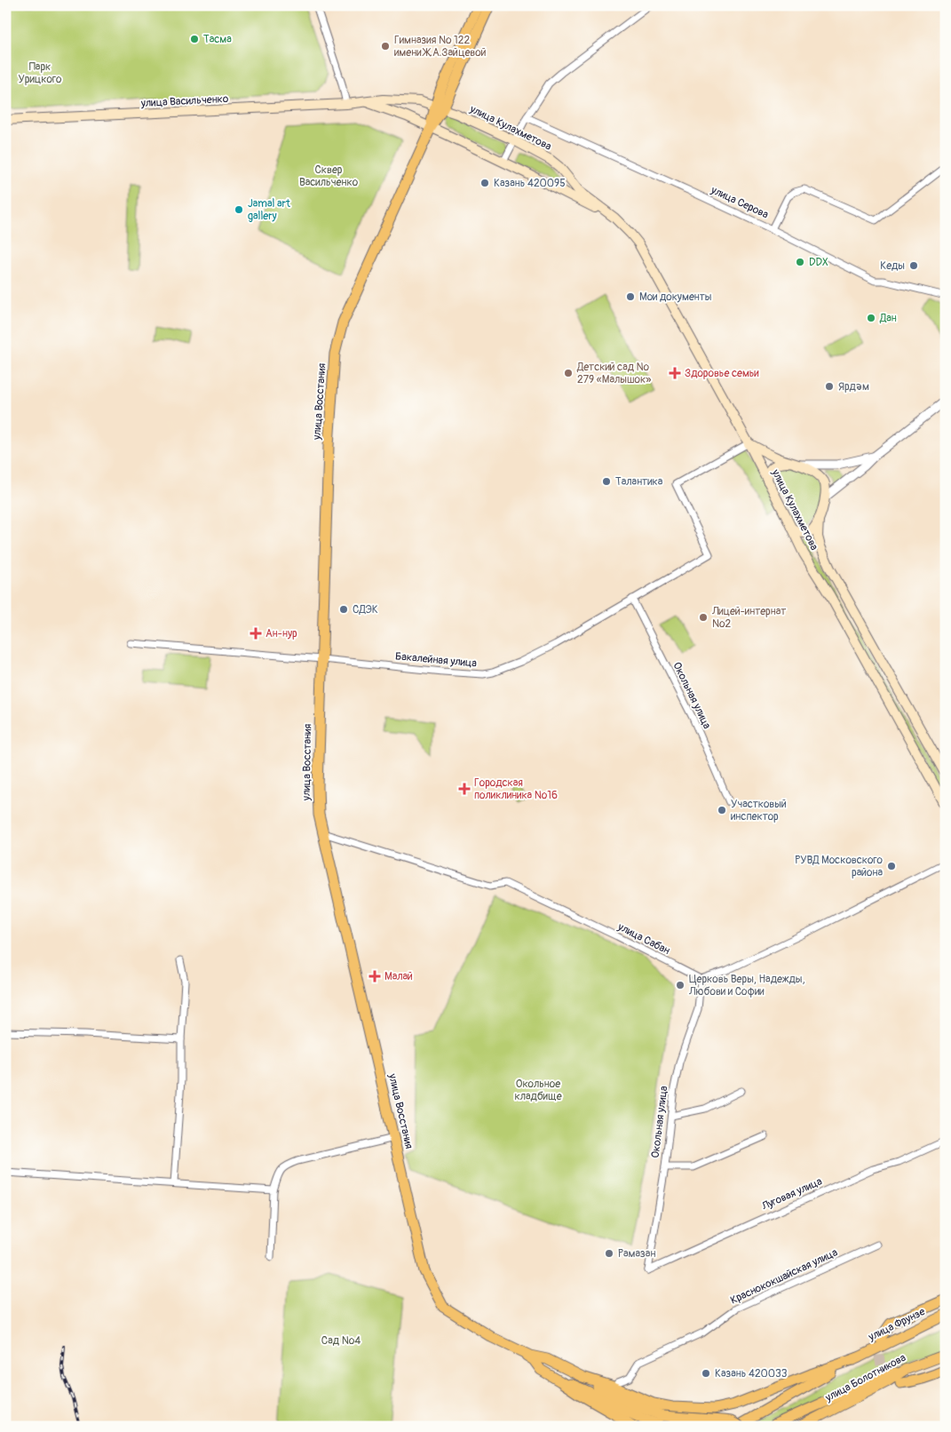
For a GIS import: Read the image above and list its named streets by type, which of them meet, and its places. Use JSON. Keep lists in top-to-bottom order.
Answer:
{
  "streets": {
    "main road": [
      "улица Васильченко",
      "улица Кулахметова",
      "улица Восстания",
      "улица Фрунзе",
      "улица Болотникова"
    ],
    "street": [
      "улица Серова",
      "Бакалейная улица",
      "Окольная улица",
      "улица Сабан",
      "Луговая улица",
      "Краснококшайская улица"
    ]
  },
  "crossings": [
    ["улица Васильченко", "улица Кулахметова"],
    ["улица Васильченко", "улица Восстания"],
    ["улица Кулахметова", "улица Восстания"],
    ["улица Кулахметова", "Бакалейная улица"],
    ["улица Восстания", "Бакалейная улица"],
    ["улица Восстания", "улица Сабан"],
    ["улица Восстания", "Краснококшайская улица"],
    ["улица Восстания", "улица Фрунзе"],
    ["Бакалейная улица", "Окольная улица"],
    ["Окольная улица", "улица Сабан"],
    ["Окольная улица", "Луговая улица"]
  ],
  "parks": [
    "Парк Урицкого",
    "Сквер Васильченко",
    "Окольное кладбище",
    "Сад №4"
  ],
  "places": {
    "other": [
      "Тасма",
      "Гимназия № 122 имени Ж.А.Зайцевой",
      "Казань 420095",
      "Jamal art gallery",
      "DDX",
      "Кеды",
      "Мои документы",
      "Дан",
      "Детский сад № 279 «Малышок»",
      "Ярдәм",
      "Талантика",
      "СДЭК",
      "Лицей-интернат №2",
      "Участковый инспектор",
      "РУВД Московского района",
      "Церковь Веры, Надежды, Любови и Софии",
      "Рамазан",
      "Казань 420033"
    ],
    "health": [
      "Здоровье семьи",
      "Ан-нур",
      "Городская поликлиника №16",
      "Малай"
    ]
  }
}
